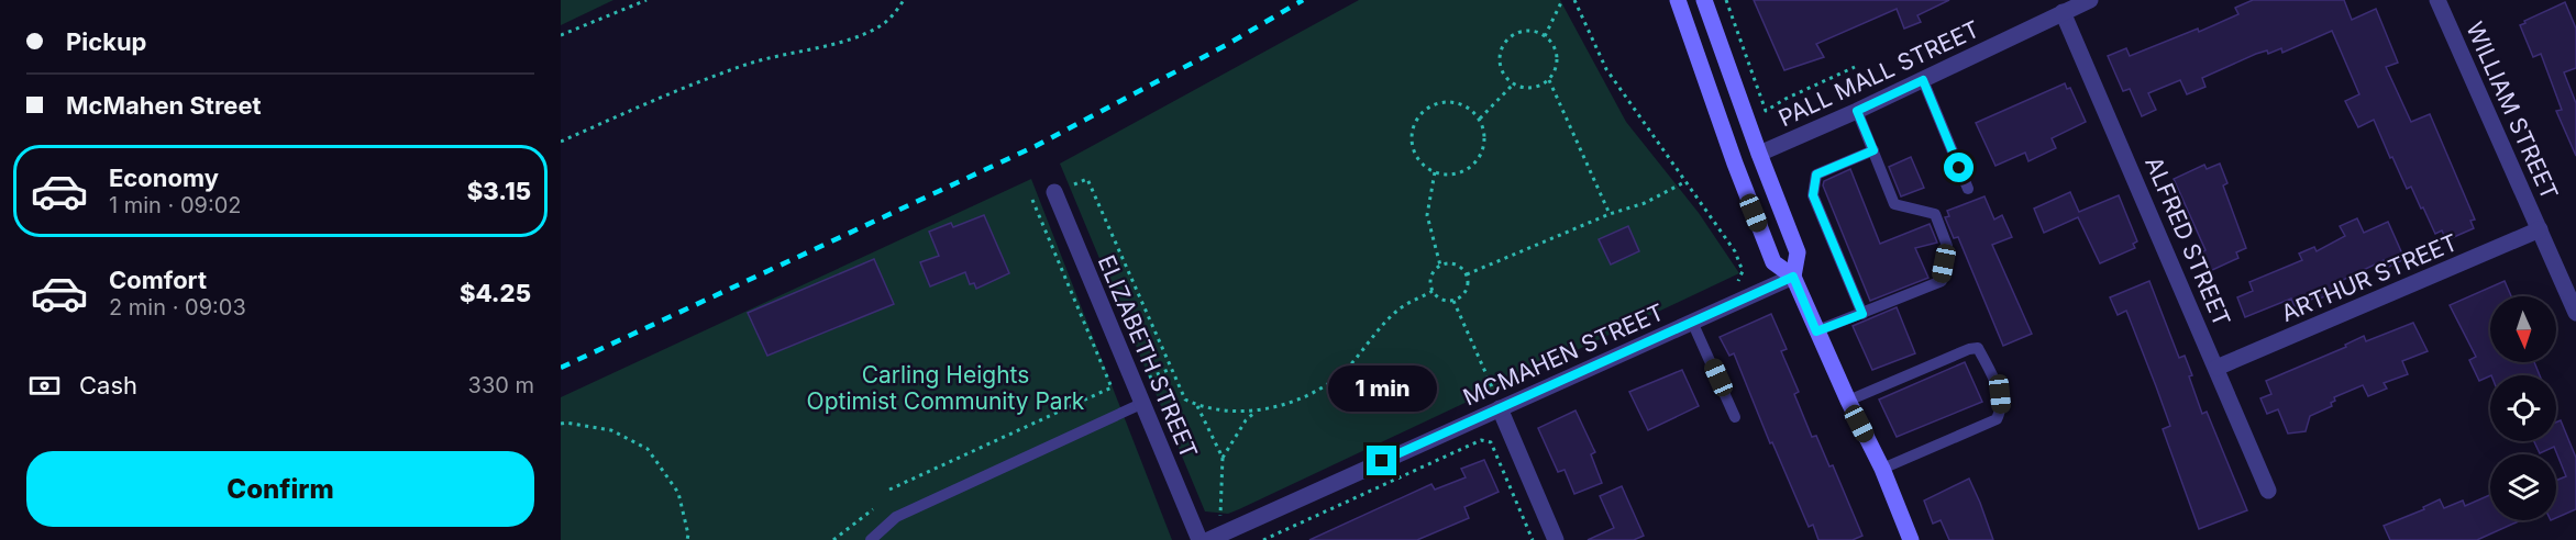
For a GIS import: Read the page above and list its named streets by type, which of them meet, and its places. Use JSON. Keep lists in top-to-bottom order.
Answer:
{
  "streets": {
    "street": [
      "PALL MALL STREET",
      "WILLIAM STREET",
      "ALFRED STREET",
      "ARTHUR STREET",
      "MCMAHEN STREET",
      "ELIZABETH STREET"
    ]
  },
  "crossings": [
    ["PALL MALL STREET", "ALFRED STREET"],
    ["WILLIAM STREET", "ARTHUR STREET"],
    ["ALFRED STREET", "ARTHUR STREET"]
  ],
  "parks": ["Carling Heights Optimist Community Park"],
  "north": "bottom",
  "page": {
    "banner": ["Pickup", "McMahen Street"],
    "list": [
      {
        "name": "Economy",
        "note": "1 min · 09:02",
        "value": "$3.15"
      },
      {
        "name": "Comfort",
        "note": "2 min · 09:03",
        "value": "$4.25"
      }
    ],
    "pay": ["Cash", "330 m"],
    "bubble": "1 min",
    "buttons": "Confirm"
  }
}
